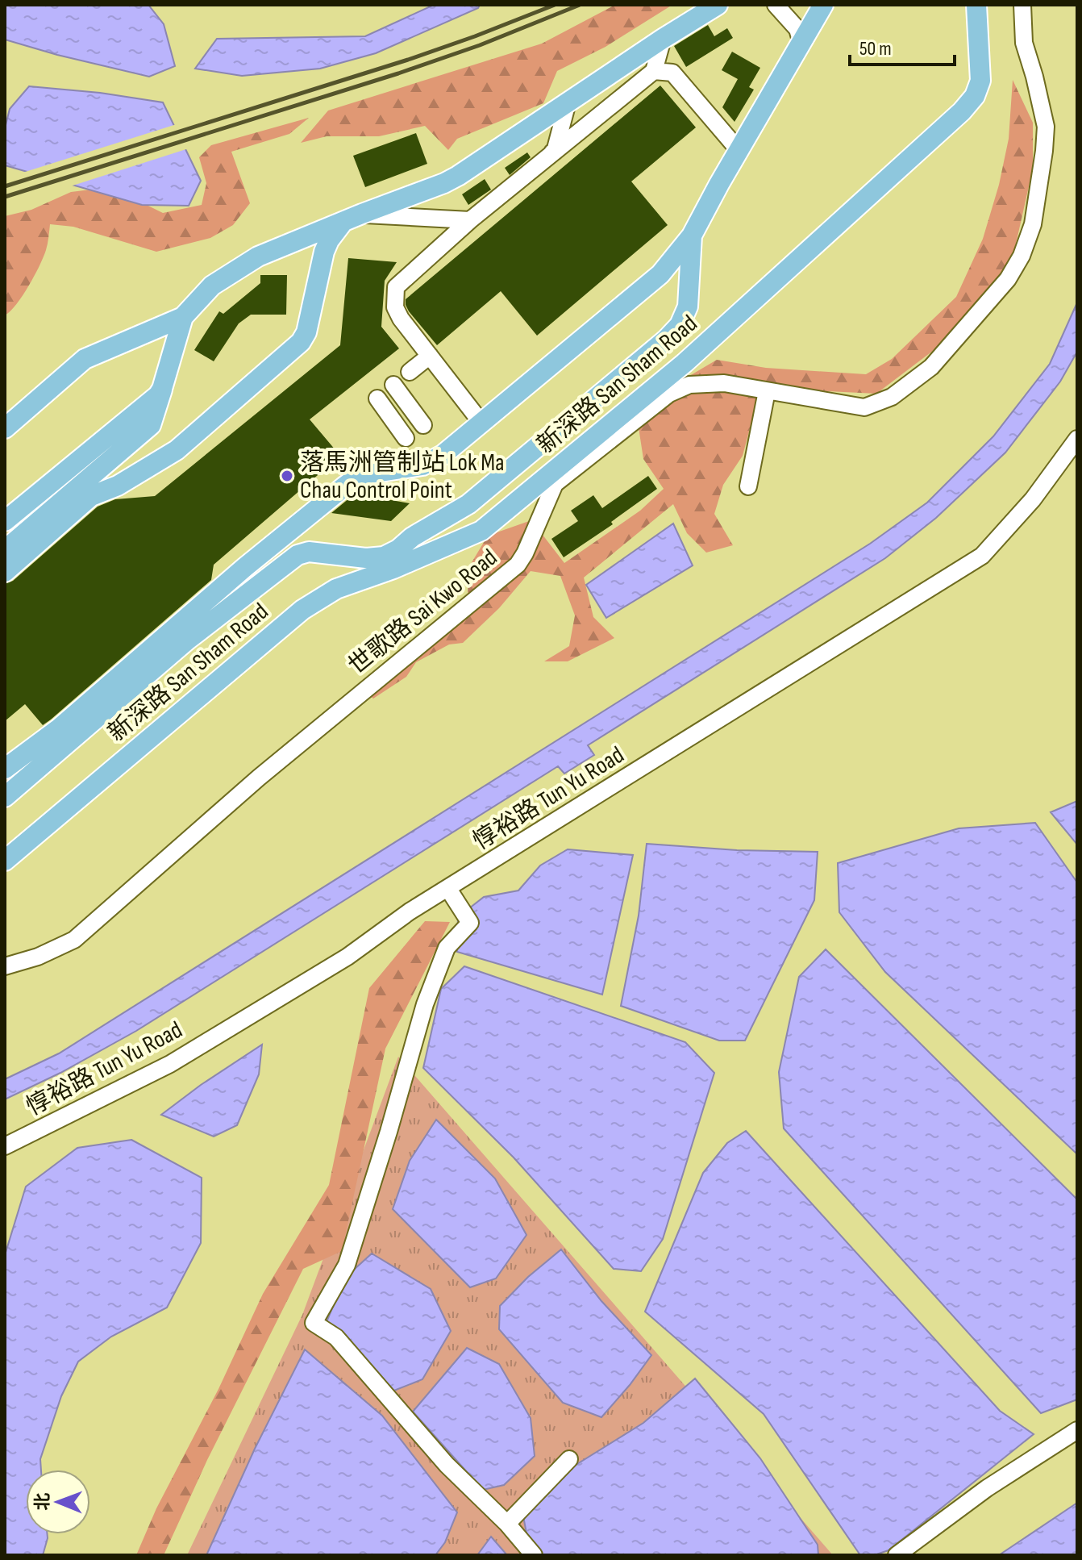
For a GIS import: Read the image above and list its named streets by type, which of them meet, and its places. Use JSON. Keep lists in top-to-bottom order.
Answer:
{
  "streets": {
    "main road": ["新深路 San Sham Road"],
    "street": ["世歌路 Sai Kwo Road", "惇裕路 Tun Yu Road"]
  },
  "places": ["落馬洲管制站 Lok Ma Chau Control Point"],
  "scale_bar": "50 m",
  "north": "left"
}
